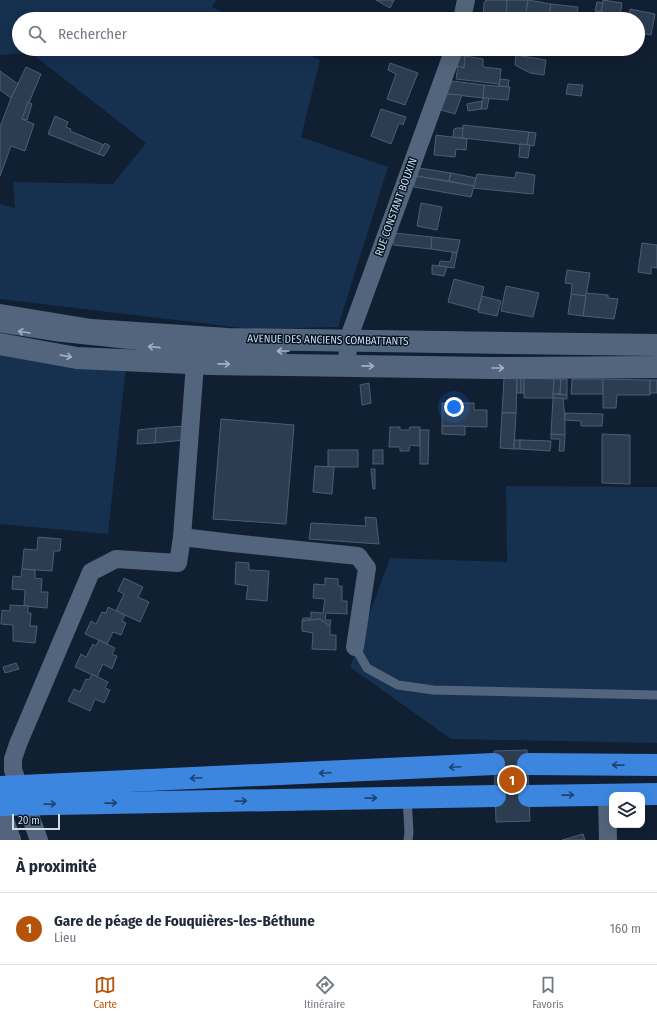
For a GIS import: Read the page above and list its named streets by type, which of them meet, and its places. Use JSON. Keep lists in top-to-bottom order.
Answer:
{
  "streets": {
    "street": ["RUE CONSTANT BOUXIN", "AVENUE DES ANCIENS COMBATTANTS"]
  },
  "crossings": [
    ["RUE CONSTANT BOUXIN", "AVENUE DES ANCIENS COMBATTANTS"]
  ],
  "scale_bar": "20 m",
  "page": {
    "search": "Rechercher",
    "pins": "1",
    "scale": "20 m",
    "heading": "À proximité",
    "list": [
      {
        "mark": "1",
        "name": "Gare de péage de Fouquières-les-Béthune",
        "note": "Lieu",
        "value": "160 m"
      }
    ],
    "nav": ["Carte", "Itinéraire", "Favoris"]
  }
}
